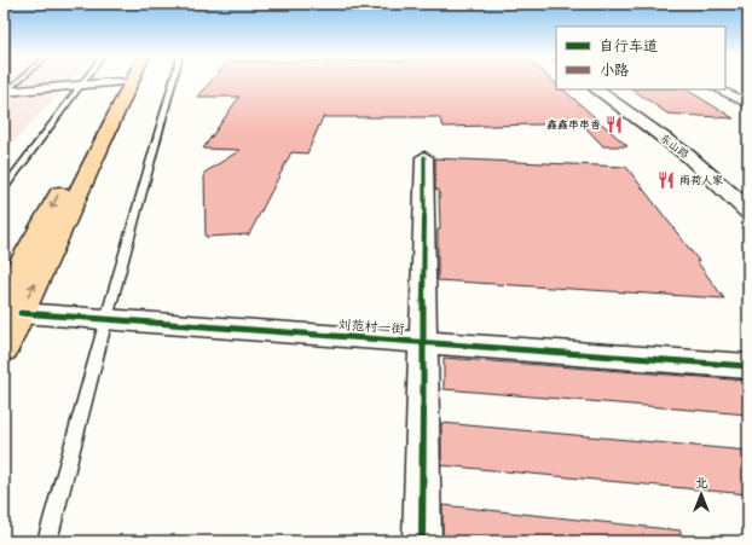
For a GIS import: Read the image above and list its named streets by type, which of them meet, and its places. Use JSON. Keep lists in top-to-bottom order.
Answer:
{
  "streets": {
    "street": ["东山路", "刘范村一街"]
  },
  "places": {
    "restaurant": ["鑫鑫串串香", "雨荷人家"]
  },
  "legend": ["自行车道", "小路"],
  "north": "top"
}
